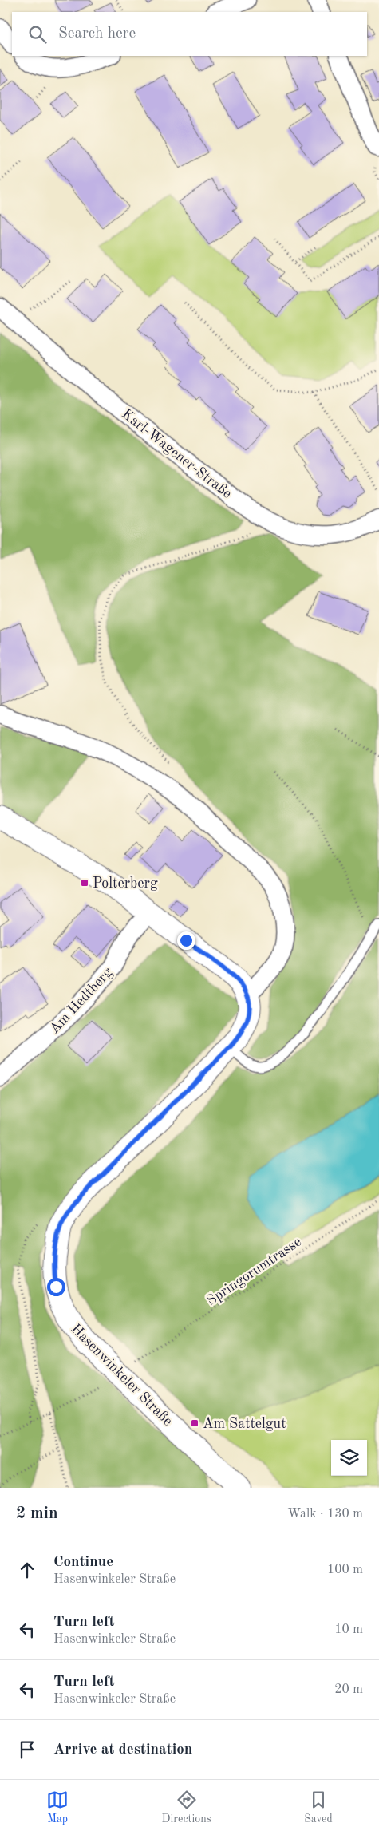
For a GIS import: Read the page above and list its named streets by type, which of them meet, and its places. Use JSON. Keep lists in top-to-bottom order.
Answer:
{
  "streets": {
    "street": ["Karl-Wagener-Straße", "Am Hedtberg", "Hasenwinkeler Straße"],
    "path": ["Springorumtrasse"]
  },
  "places": {
    "transit": ["Polterberg", "Am Sattelgut"]
  },
  "page": {
    "search": "Search here",
    "heading": ["2 min", "Walk · 130 m"],
    "list": [
      ["Continue", "Hasenwinkeler Straße", "100 m"],
      ["Turn left", "Hasenwinkeler Straße", "10 m"],
      ["Turn left", "Hasenwinkeler Straße", "20 m"],
      "Arrive at destination"
    ],
    "nav": ["Map", "Directions", "Saved"]
  }
}
